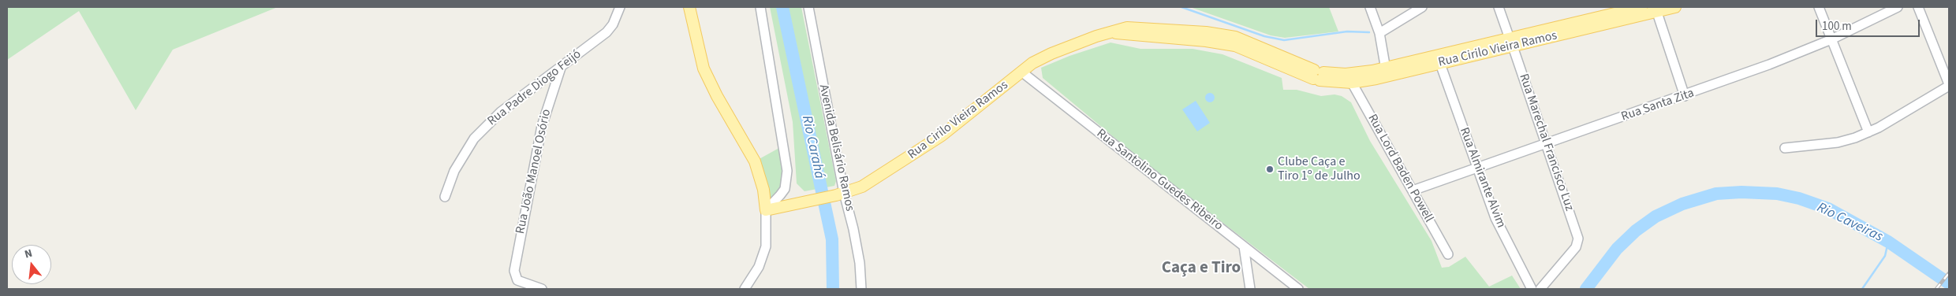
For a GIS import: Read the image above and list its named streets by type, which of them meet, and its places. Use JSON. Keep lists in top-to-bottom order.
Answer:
{
  "streets": {
    "main road": ["Rua Cirilo Vieira Ramos"],
    "street": [
      "Rua Padre Diogo Feijó",
      "Rua Santa Zita",
      "Rua Marechal Francisco Luz",
      "Avenida Belisário Ramos",
      "Rua Lord Baden Powell",
      "Rua João Manoel Osório",
      "Rua Almirante Alvim",
      "Rua Santolino Guedes Ribeiro"
    ]
  },
  "crossings": [
    ["Rua Cirilo Vieira Ramos", "Rua Marechal Francisco Luz"],
    ["Rua Cirilo Vieira Ramos", "Avenida Belisário Ramos"],
    ["Rua Cirilo Vieira Ramos", "Rua Lord Baden Powell"],
    ["Rua Cirilo Vieira Ramos", "Rua Almirante Alvim"],
    ["Rua Cirilo Vieira Ramos", "Rua Santolino Guedes Ribeiro"],
    ["Rua Padre Diogo Feijó", "Rua João Manoel Osório"],
    ["Rua Santa Zita", "Rua Marechal Francisco Luz"],
    ["Rua Santa Zita", "Rua Lord Baden Powell"],
    ["Rua Santa Zita", "Rua Almirante Alvim"]
  ],
  "districts": ["Caça e Tiro"],
  "water": ["Rio Carahá", "Rio Caveiras"],
  "places": ["Clube Caça e Tiro 1º de Julho"],
  "scale_bar": "100 m",
  "north": "top"
}
